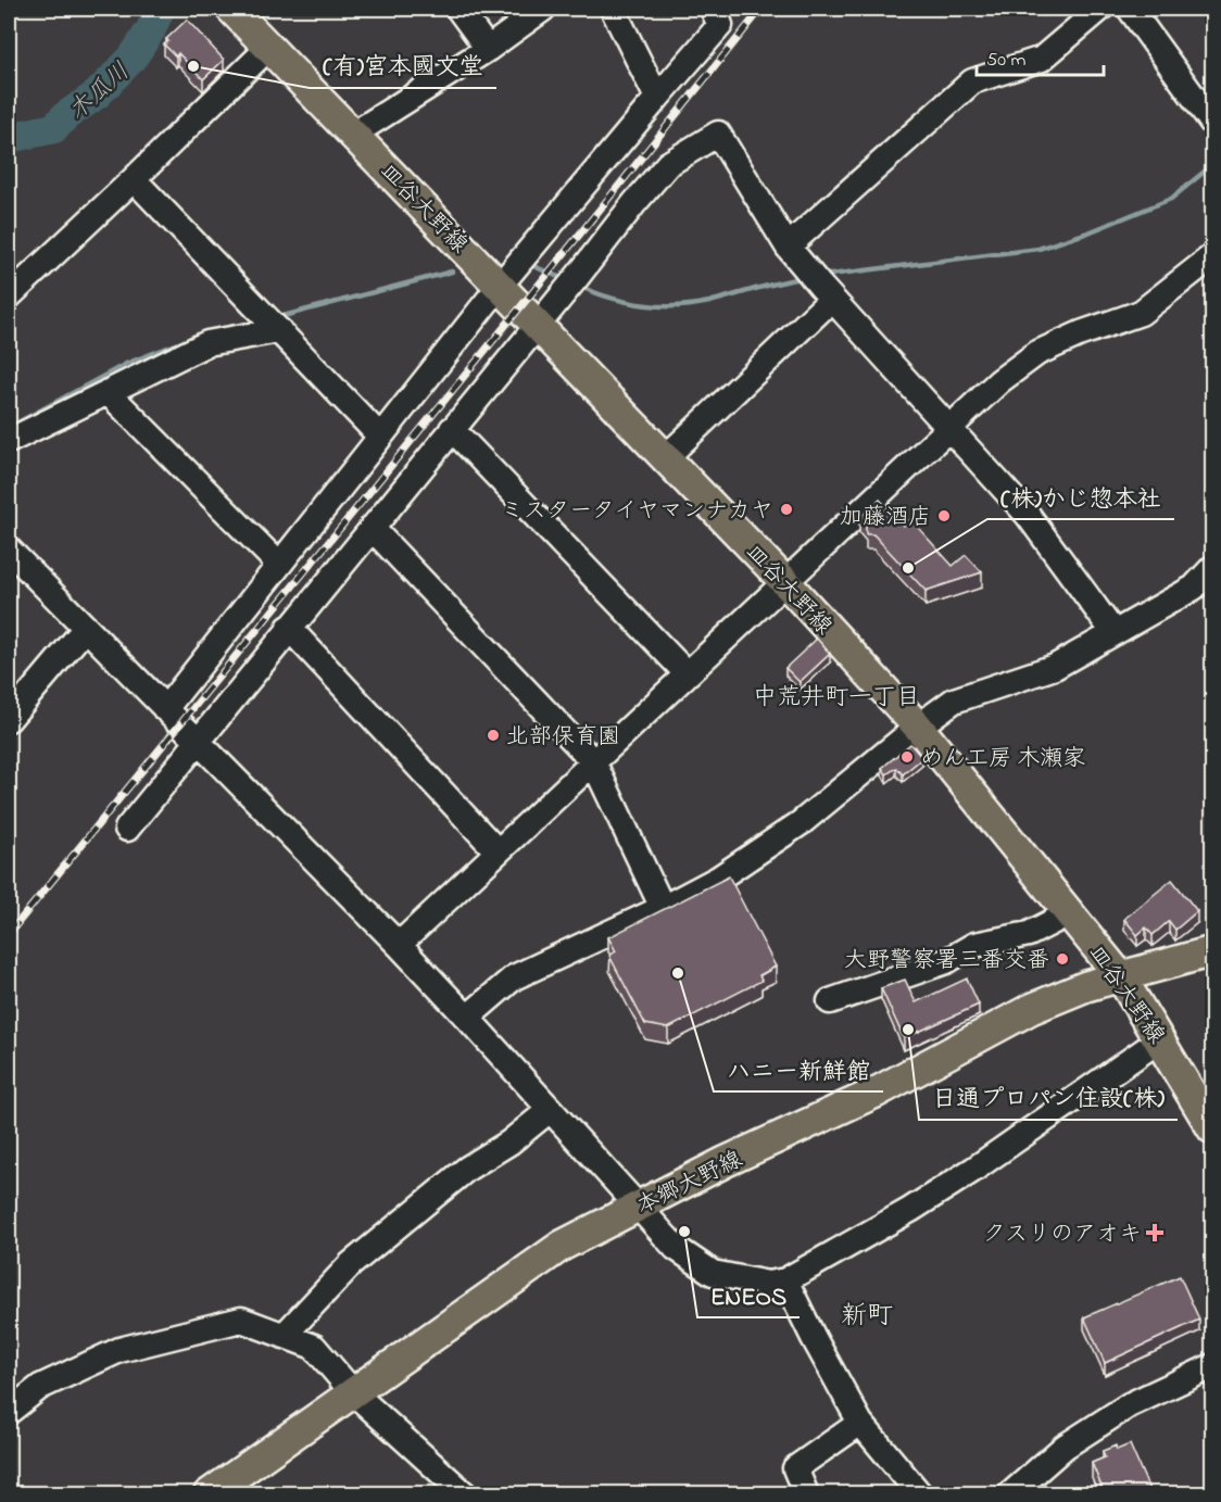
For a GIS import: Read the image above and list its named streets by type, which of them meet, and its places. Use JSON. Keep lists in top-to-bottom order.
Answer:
{
  "streets": {
    "main road": ["皿谷大野線", "本郷大野線"]
  },
  "crossings": [
    ["皿谷大野線", "本郷大野線"]
  ],
  "districts": ["中荒井町一丁目", "新町"],
  "water": ["木瓜川"],
  "places": {
    "other": [
      "(有)宮本國文堂",
      "ミスタータイヤマンナカヤ",
      "加藤酒店",
      "(株)かじ惣本社",
      "北部保育園",
      "めん工房 木瀬家",
      "大野警察署三番交番",
      "ハニー新鮮館",
      "日通プロパン住設(株)",
      "ENEOS"
    ],
    "health": ["クスリのアオキ"]
  },
  "scale_bar": "50 m"
}
